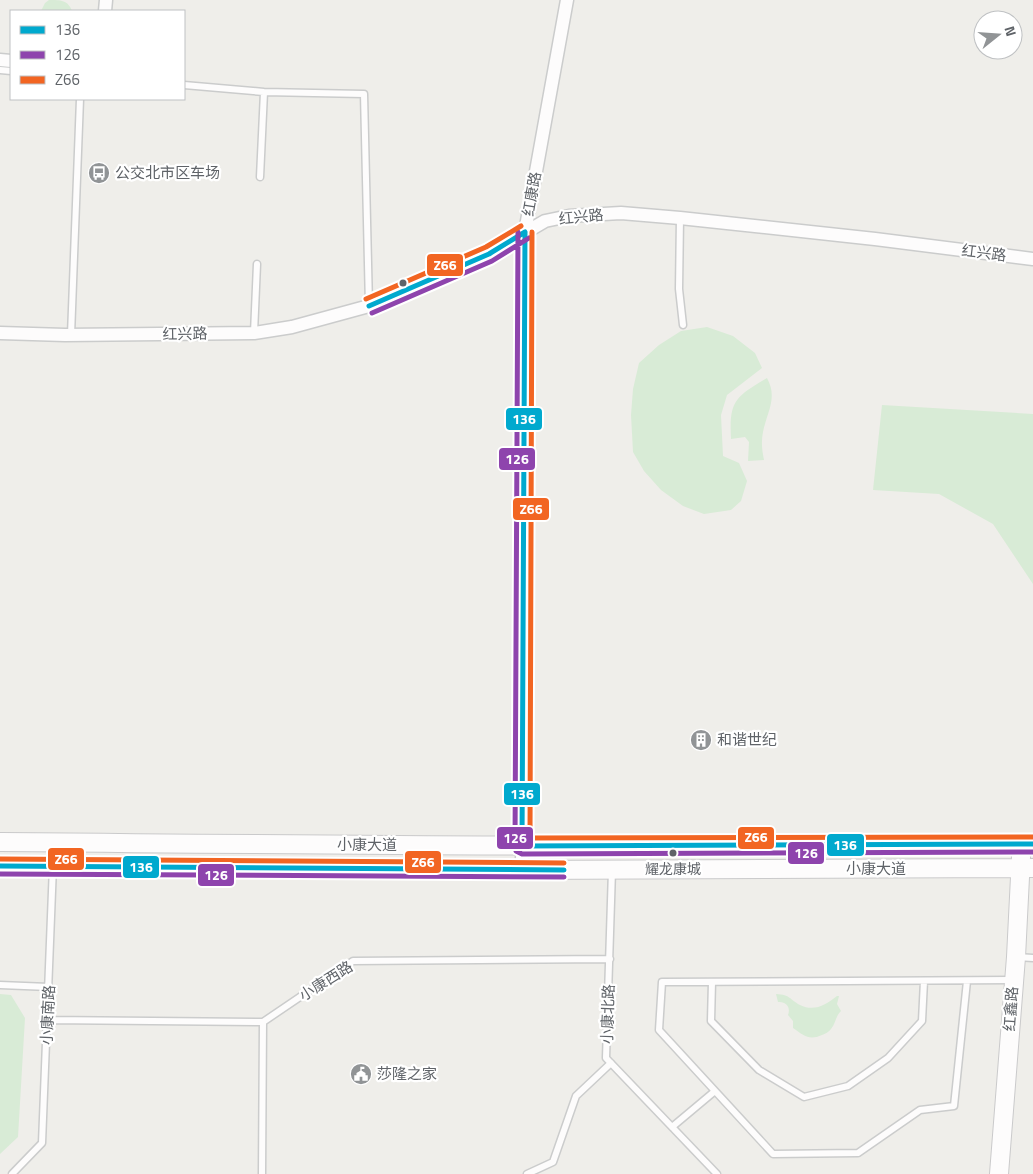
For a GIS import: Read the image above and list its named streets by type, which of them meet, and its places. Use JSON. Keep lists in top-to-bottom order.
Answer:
{
  "streets": {
    "main road": ["小康大道", "红鑫路"],
    "street": ["红康路", "红兴路"],
    "lane": ["小康西路", "小康北路", "小康南路"]
  },
  "crossings": [
    ["红康路", "红兴路"],
    ["红康路", "小康大道"],
    ["小康大道", "红鑫路"],
    ["小康大道", "小康北路"],
    ["小康大道", "小康南路"],
    ["小康西路", "小康北路"]
  ],
  "places": {
    "bus stop": ["公交北市区车场"],
    "building": ["和谐世纪"],
    "other": ["耀龙康城"],
    "public building": ["莎隆之家"]
  },
  "lines": ["transit line Z66", "transit line 136", "transit line 126"],
  "legend": ["136", "126", "Z66"],
  "north": "right"
}
